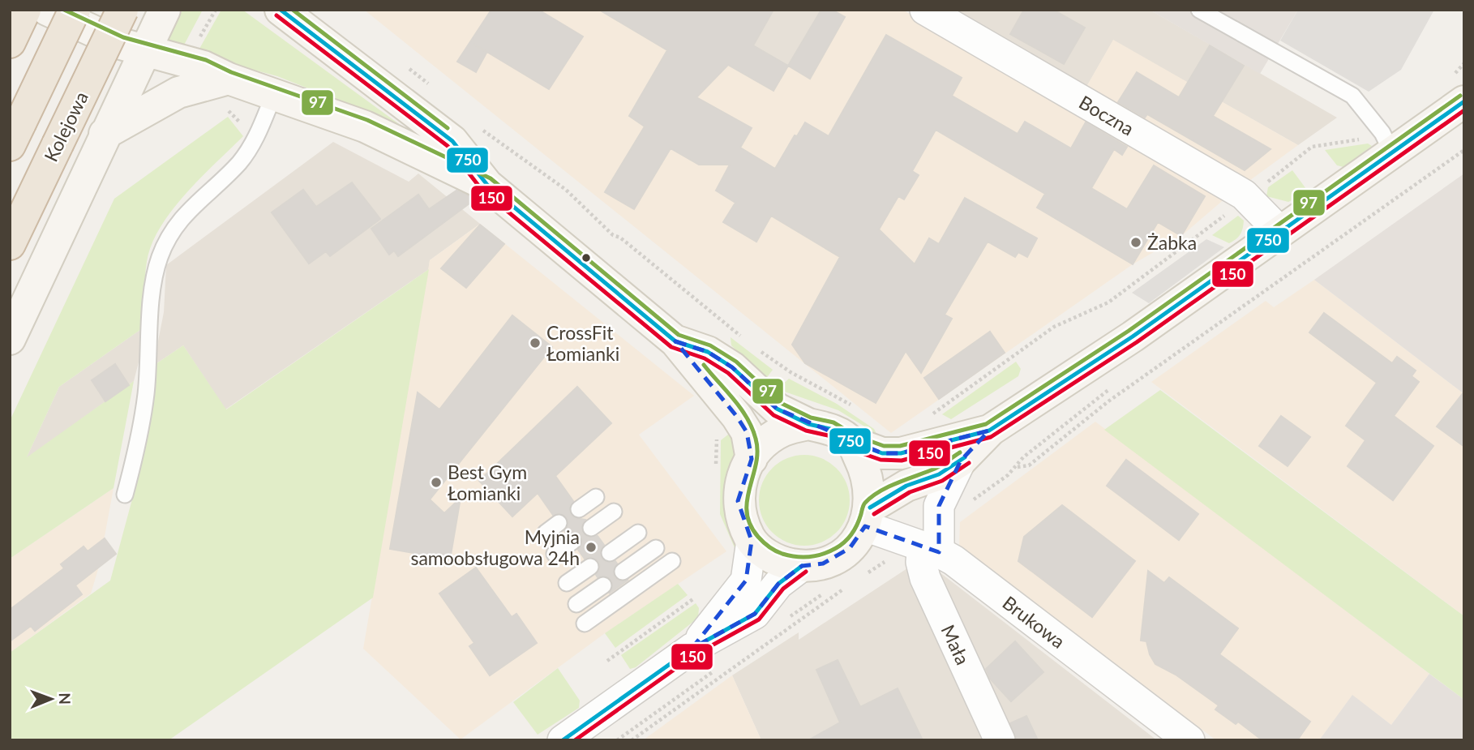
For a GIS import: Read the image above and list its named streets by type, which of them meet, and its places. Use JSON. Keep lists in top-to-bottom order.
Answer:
{
  "streets": {
    "highway": ["Kolejowa"],
    "street": ["Boczna", "Brukowa", "Mała"]
  },
  "crossings": [
    ["Brukowa", "Mała"]
  ],
  "places": [
    "Żabka",
    "CrossFit Łomianki",
    "Best Gym Łomianki",
    "Myjnia samoobsługowa 24h"
  ],
  "lines": ["transit line 750", "transit line 97", "transit line 150"],
  "north": "right"
}
